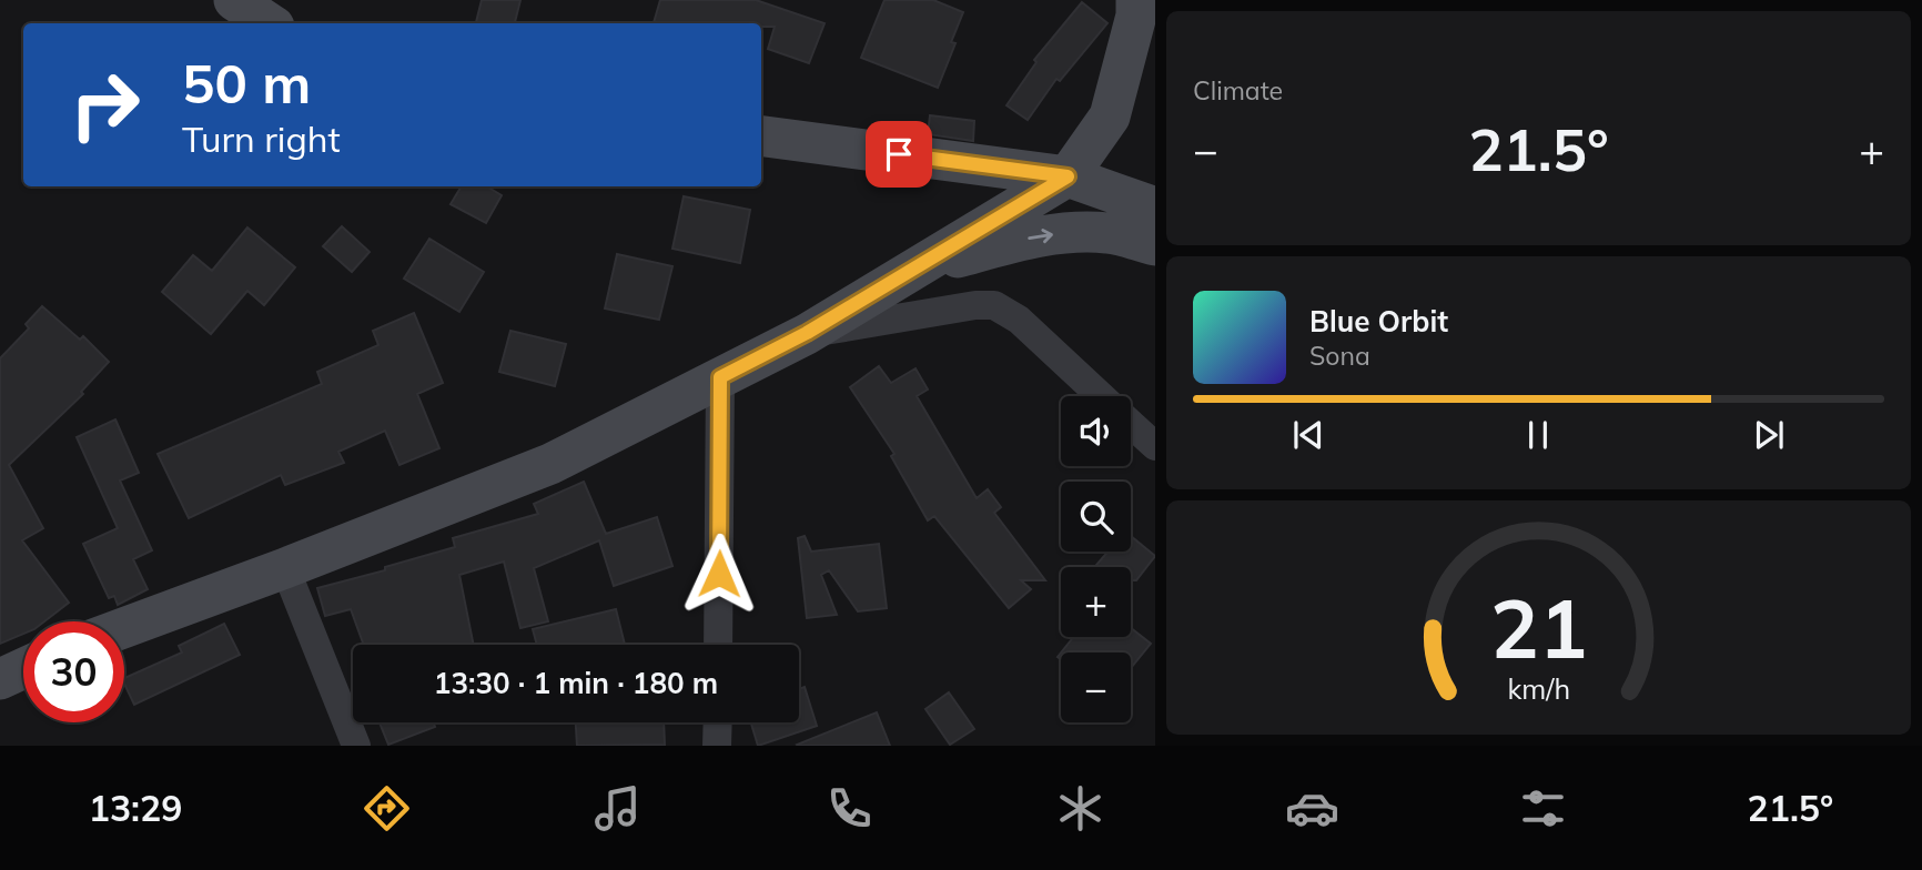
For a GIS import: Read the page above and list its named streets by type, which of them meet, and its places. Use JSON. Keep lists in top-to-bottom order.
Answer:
{
  "page": {
    "tile": "Climate",
    "turn": ["50 m", "Turn right"],
    "heat": ["−", "21.5°", "+"],
    "song": ["Blue Orbit", "Sona"],
    "map_buttons": ["+", "−"],
    "limit": "30",
    "trip": "13:30 · 1 min · 180 m",
    "tabs": ["13:29", "21.5°"],
    "gauge": ["21", "km/h"]
  }
}
